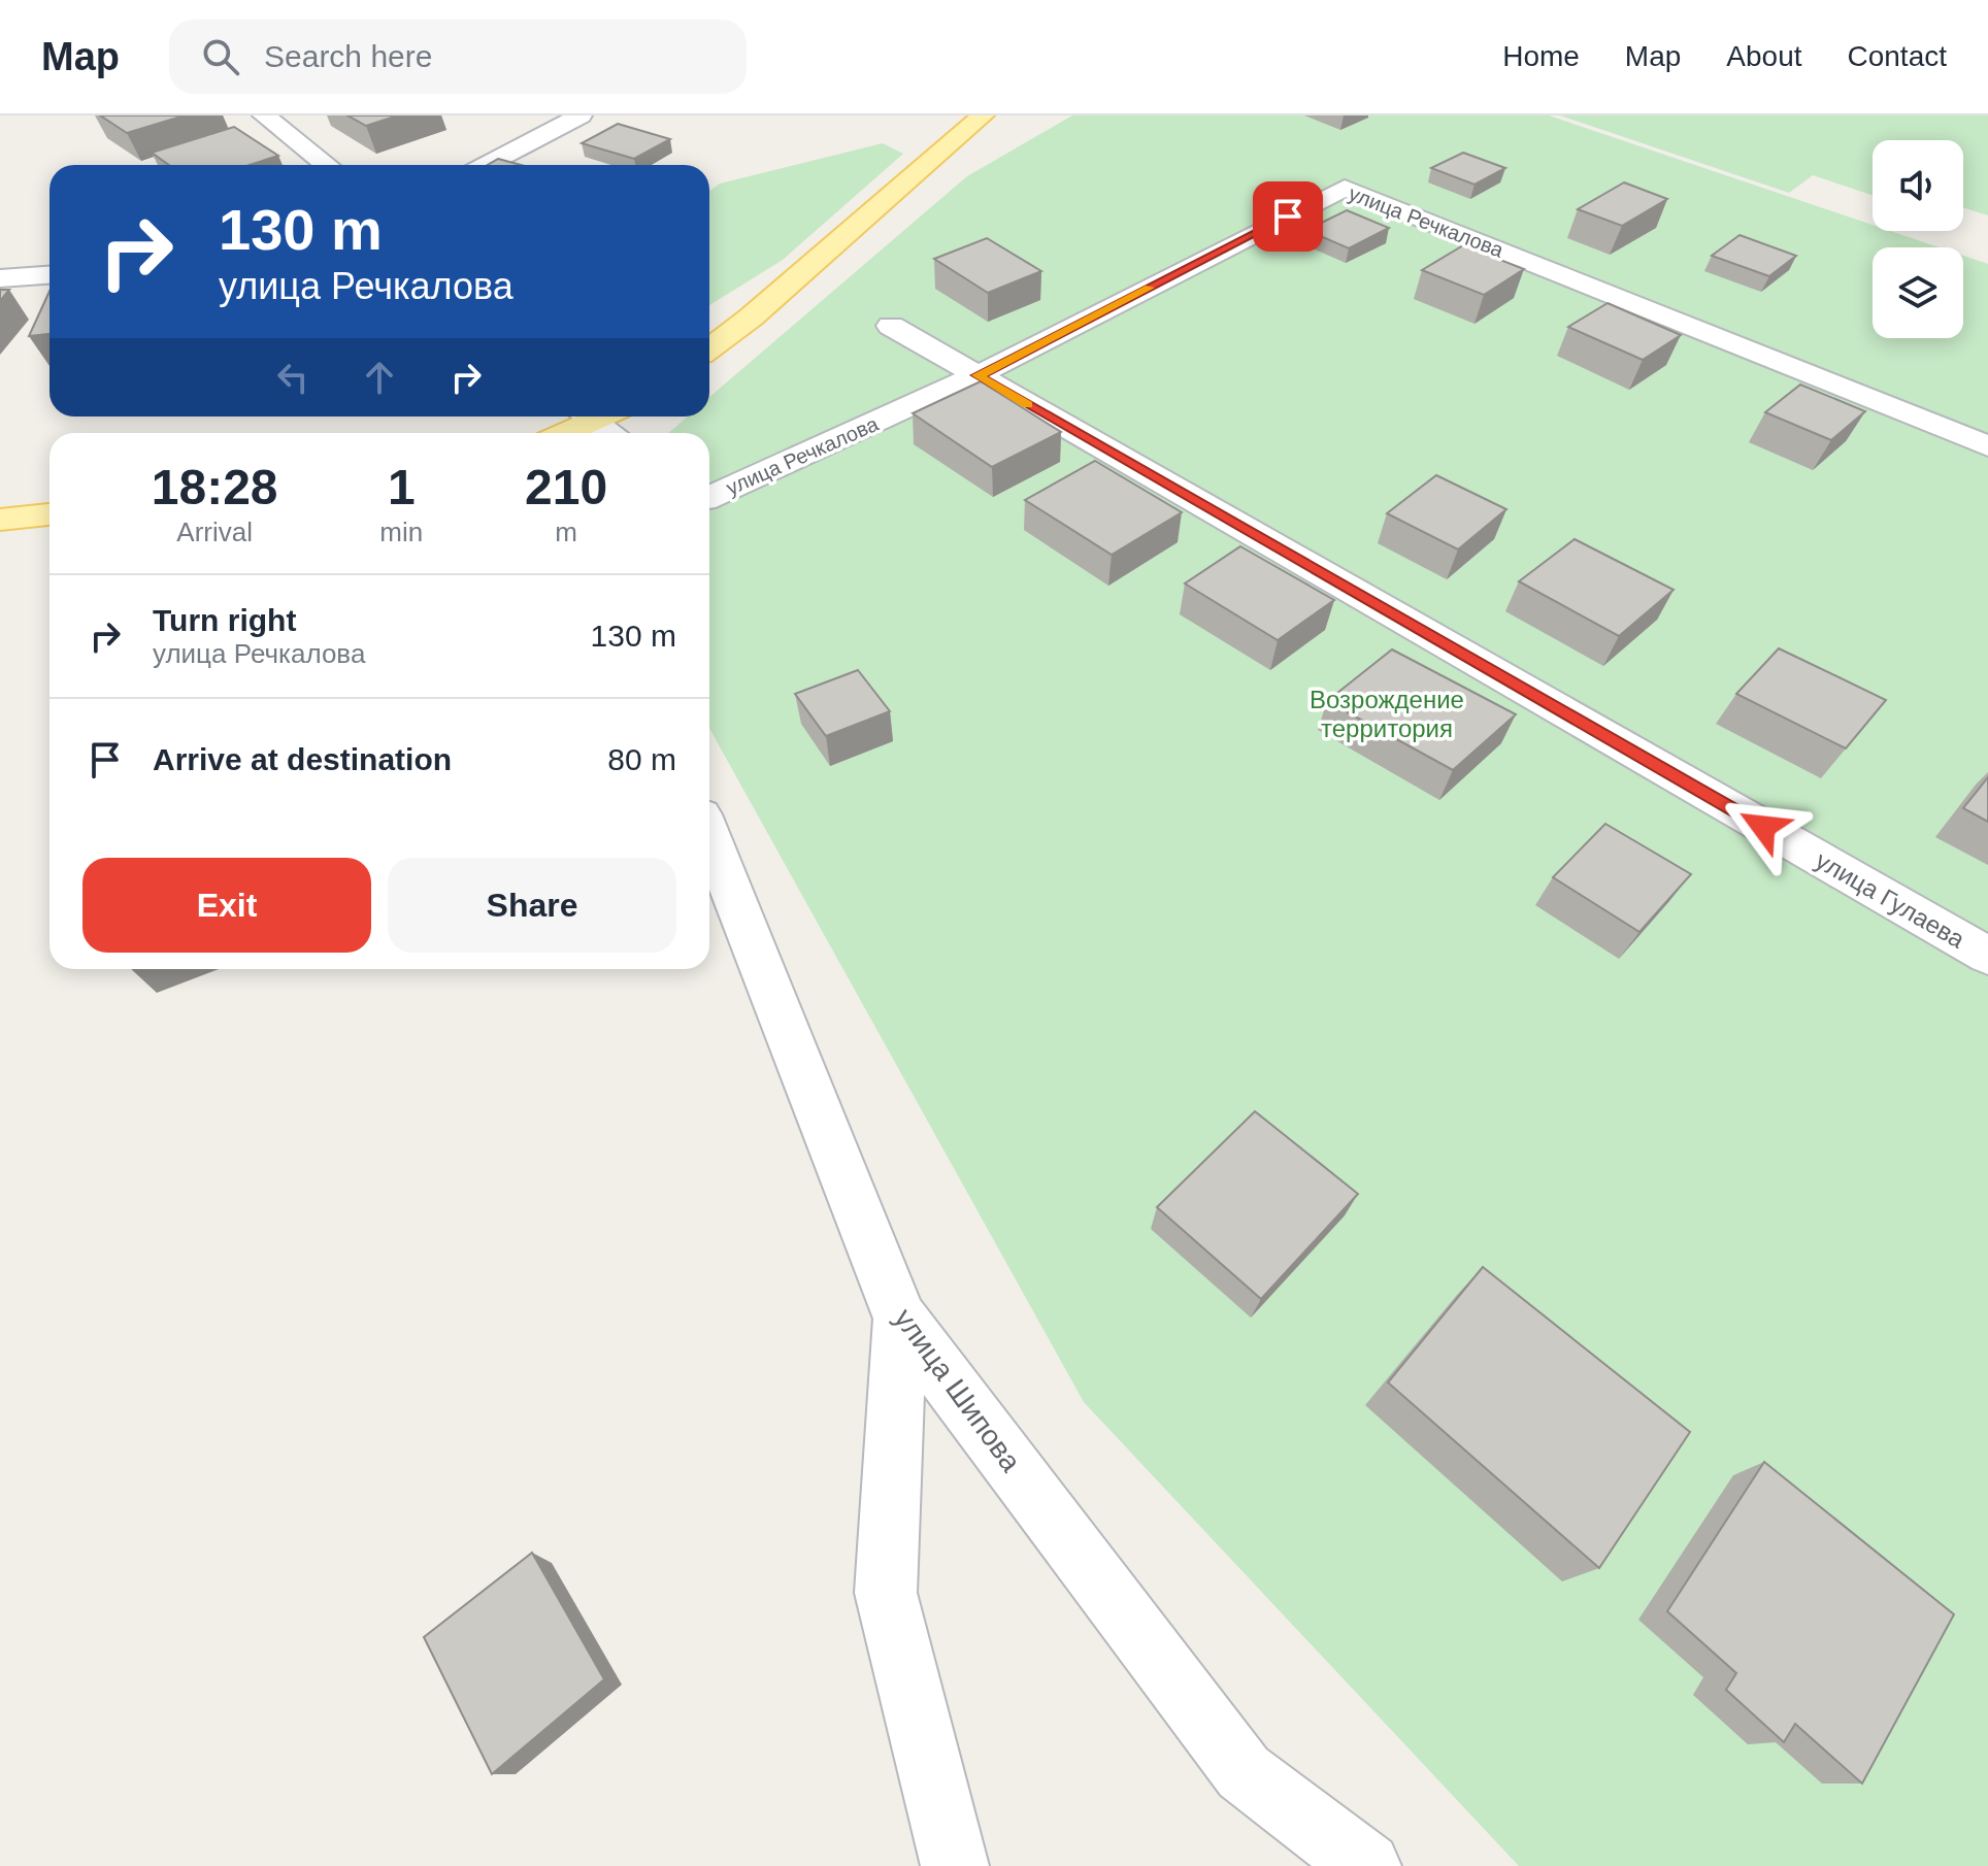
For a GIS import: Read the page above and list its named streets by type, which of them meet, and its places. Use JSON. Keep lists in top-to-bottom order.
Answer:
{
  "streets": {
    "street": ["улица Речкалова", "улица Гулаева", "улица Шипова"]
  },
  "crossings": [
    ["улица Речкалова", "улица Гулаева"]
  ],
  "parks": ["Возрождение территория"],
  "page": {
    "header": "Map",
    "search": "Search here",
    "nav": [
      "Home",
      "Map",
      "About",
      "Contact"
    ],
    "turn": ["130 m", "улица Речкалова"],
    "eta": [
      "18:28",
      "Arrival",
      "1",
      "min",
      "210",
      "m"
    ],
    "list": [
      {
        "name": "Turn right",
        "note": "улица Речкалова",
        "value": "130 m"
      },
      {
        "name": "Arrive at destination",
        "value": "80 m"
      }
    ],
    "buttons": ["Exit", "Share"]
  }
}
